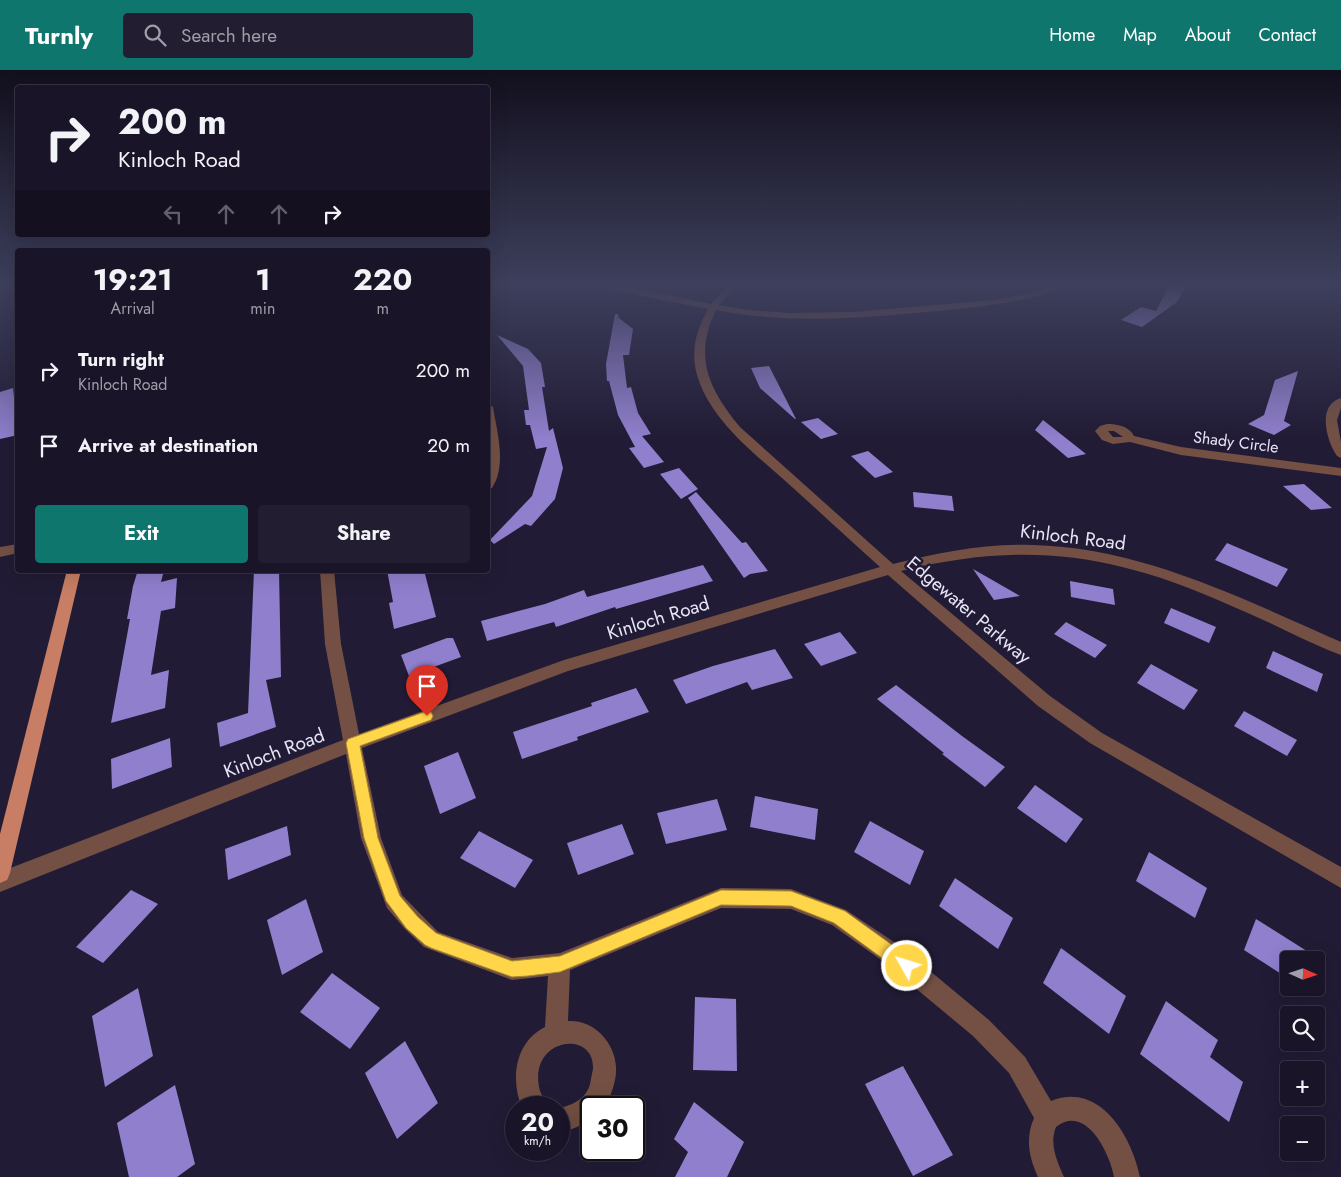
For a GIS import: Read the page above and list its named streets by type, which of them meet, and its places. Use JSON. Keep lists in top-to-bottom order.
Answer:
{
  "streets": {
    "street": ["Shady Circle", "Kinloch Road", "Edgewater Parkway"]
  },
  "crossings": [
    ["Kinloch Road", "Edgewater Parkway"]
  ],
  "north": "right",
  "page": {
    "header": "Turnly",
    "search": "Search here",
    "nav": [
      "Home",
      "Map",
      "About",
      "Contact"
    ],
    "turn": ["200 m", "Kinloch Road"],
    "eta": [
      "19:21",
      "Arrival",
      "1",
      "min",
      "220",
      "m"
    ],
    "list": [
      {
        "name": "Turn right",
        "note": "Kinloch Road",
        "value": "200 m"
      },
      {
        "name": "Arrive at destination",
        "value": "20 m"
      }
    ],
    "buttons": ["Exit", "Share"],
    "map_buttons": ["+", "−"],
    "speed": "20 km/h",
    "limit": "30"
  }
}
